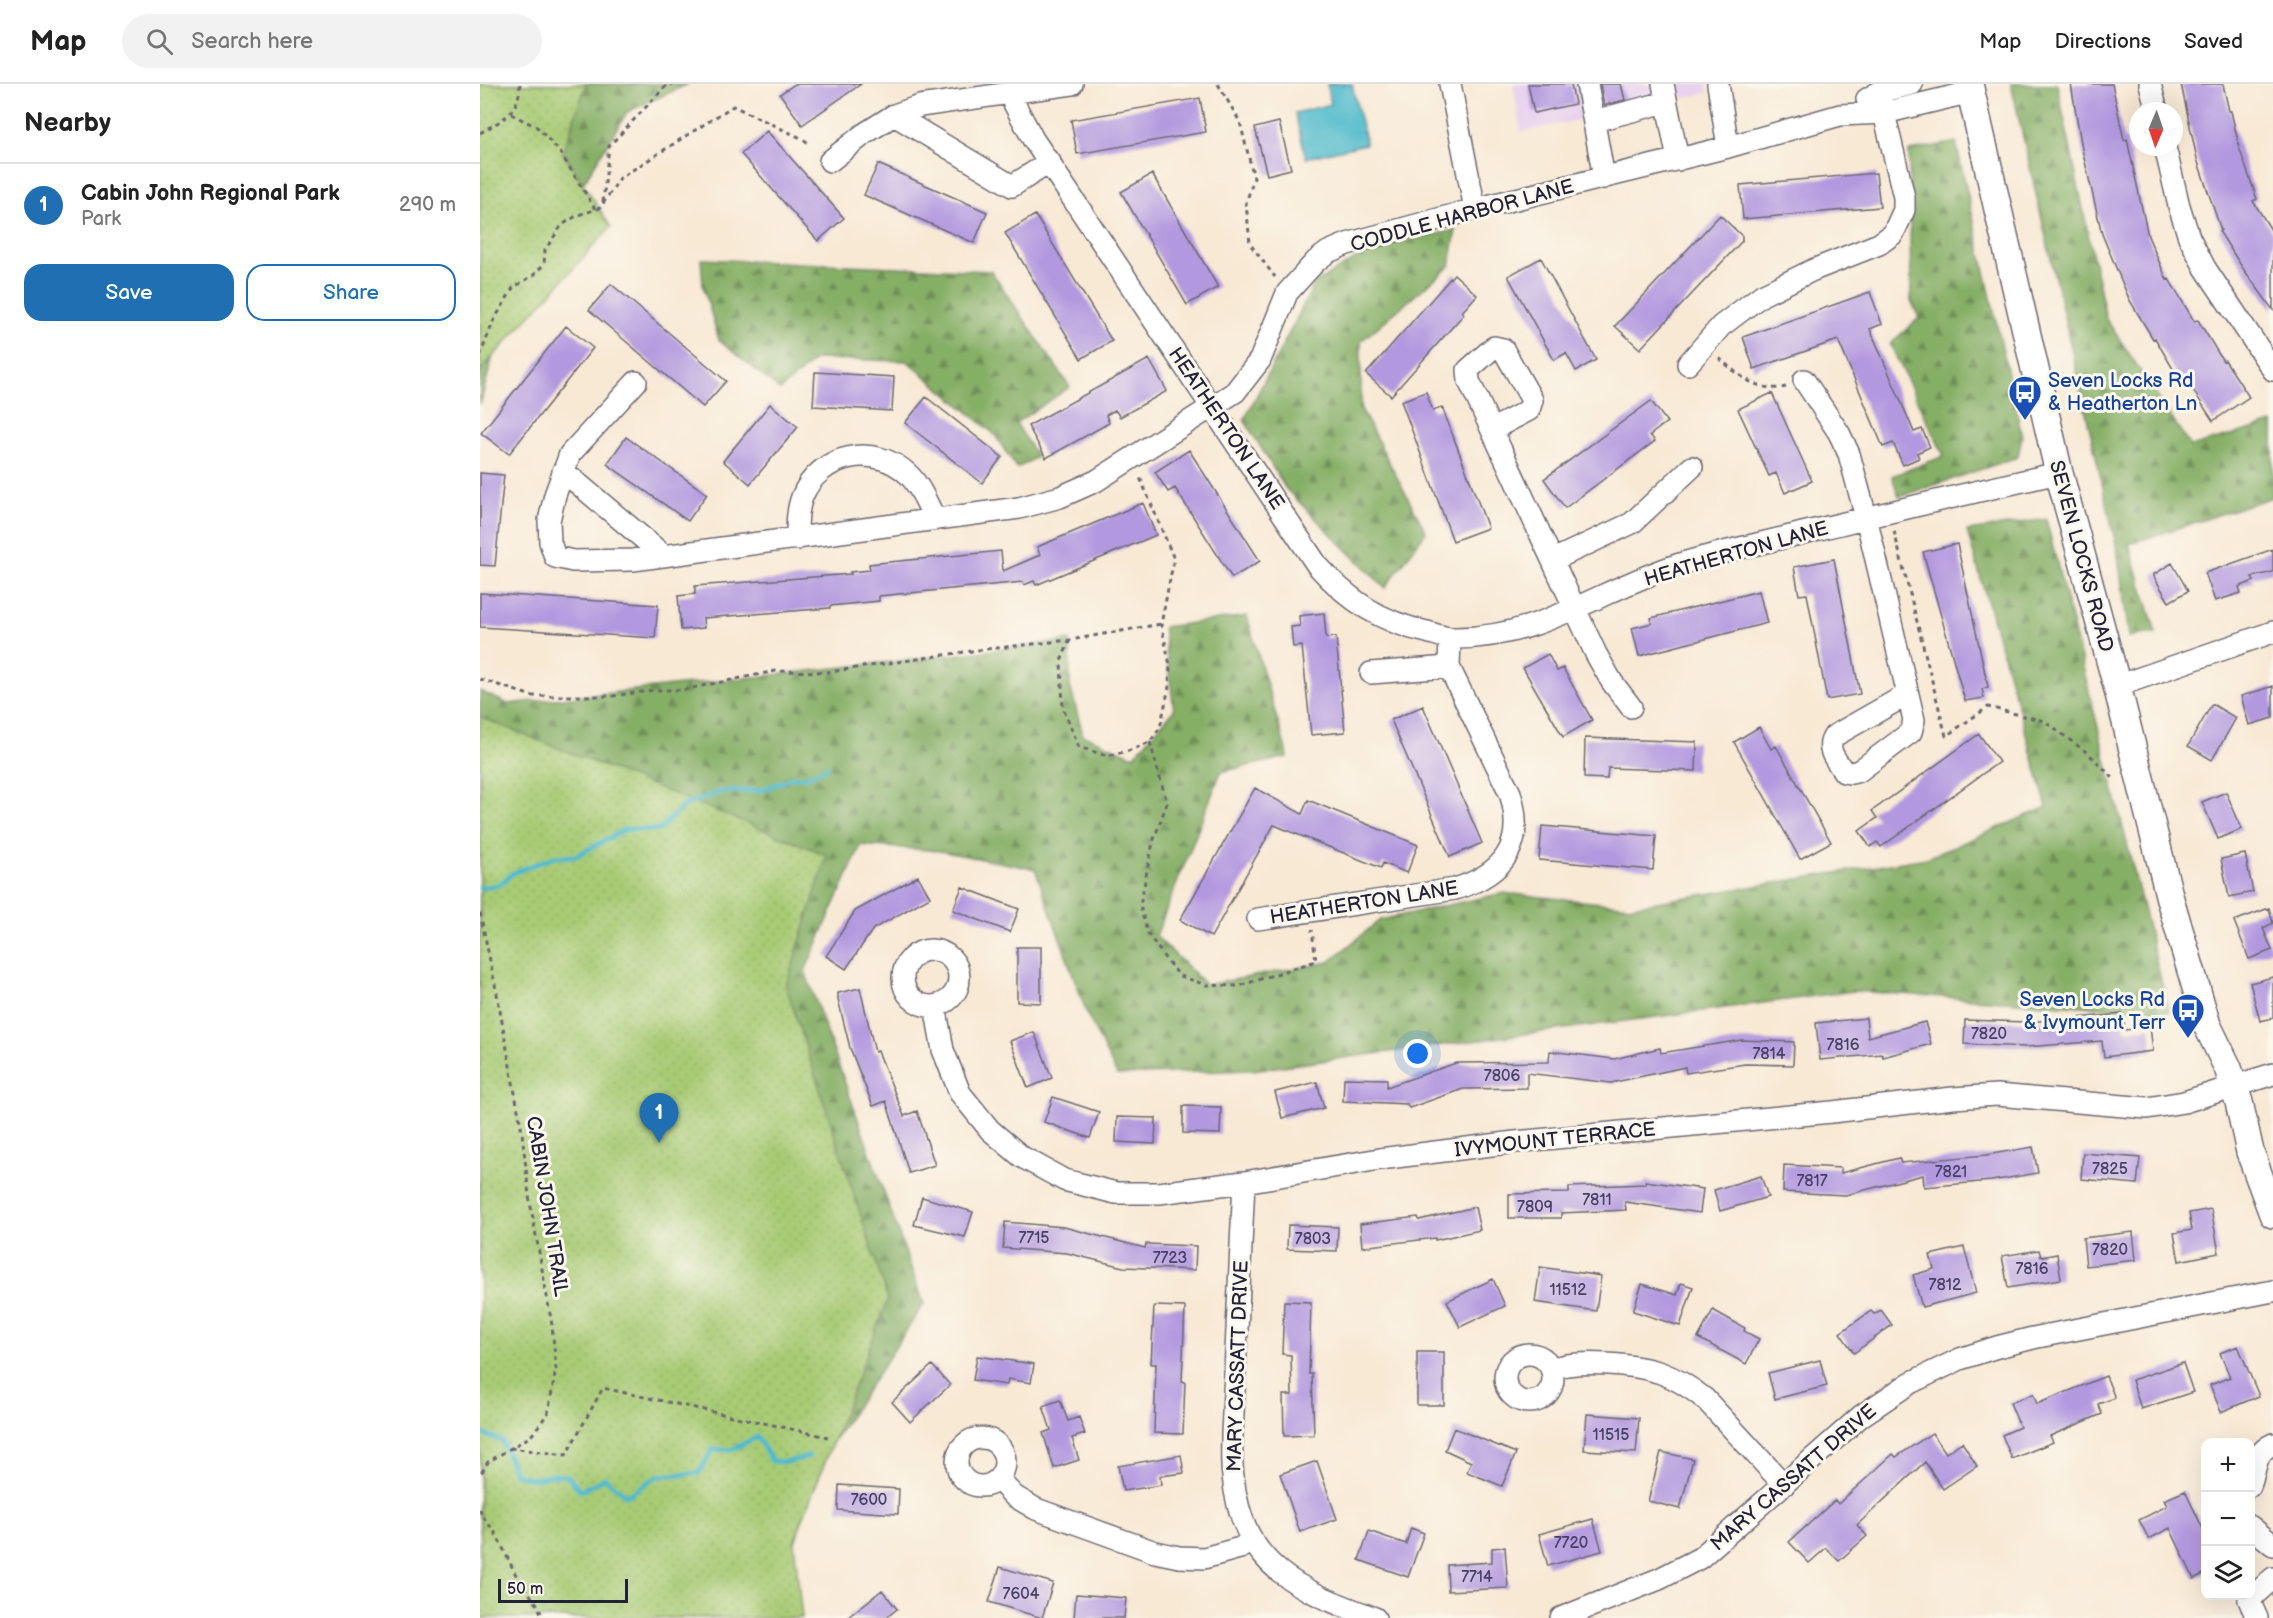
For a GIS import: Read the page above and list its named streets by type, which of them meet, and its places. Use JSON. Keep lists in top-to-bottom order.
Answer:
{
  "streets": {
    "main road": ["SEVEN LOCKS ROAD"],
    "street": [
      "CODDLE HARBOR LANE",
      "HEATHERTON LANE",
      "IVYMOUNT TERRACE",
      "MARY CASSATT DRIVE"
    ],
    "path": ["CABIN JOHN TRAIL"]
  },
  "crossings": [
    ["CODDLE HARBOR LANE", "HEATHERTON LANE"],
    ["CODDLE HARBOR LANE", "SEVEN LOCKS ROAD"],
    ["HEATHERTON LANE", "SEVEN LOCKS ROAD"],
    ["SEVEN LOCKS ROAD", "IVYMOUNT TERRACE"],
    ["IVYMOUNT TERRACE", "MARY CASSATT DRIVE"]
  ],
  "places": {
    "bus stop": ["Seven Locks Rd & Heatherton Ln", "Seven Locks Rd & Ivymount Terr"]
  },
  "house_numbers": [
    "7820",
    "7816",
    "7814",
    "7806",
    "7825",
    "7821",
    "7817",
    "7811",
    "7809",
    "7715",
    "7803",
    "7820",
    "7723",
    "7816",
    "7812",
    "11512",
    "11515",
    "7600",
    "7720",
    "7714",
    "7604"
  ],
  "scale_bar": "50 m",
  "north": "bottom",
  "page": {
    "header": "Map",
    "search": "Search here",
    "nav": ["Map", "Directions", "Saved"],
    "heading": "Nearby",
    "list": [
      {
        "mark": "1",
        "name": "Cabin John Regional Park",
        "note": "Park",
        "value": "290 m"
      }
    ],
    "buttons": ["Save", "Share"],
    "pins": "1",
    "map_buttons": ["+", "−"],
    "scale": "50 m"
  }
}
